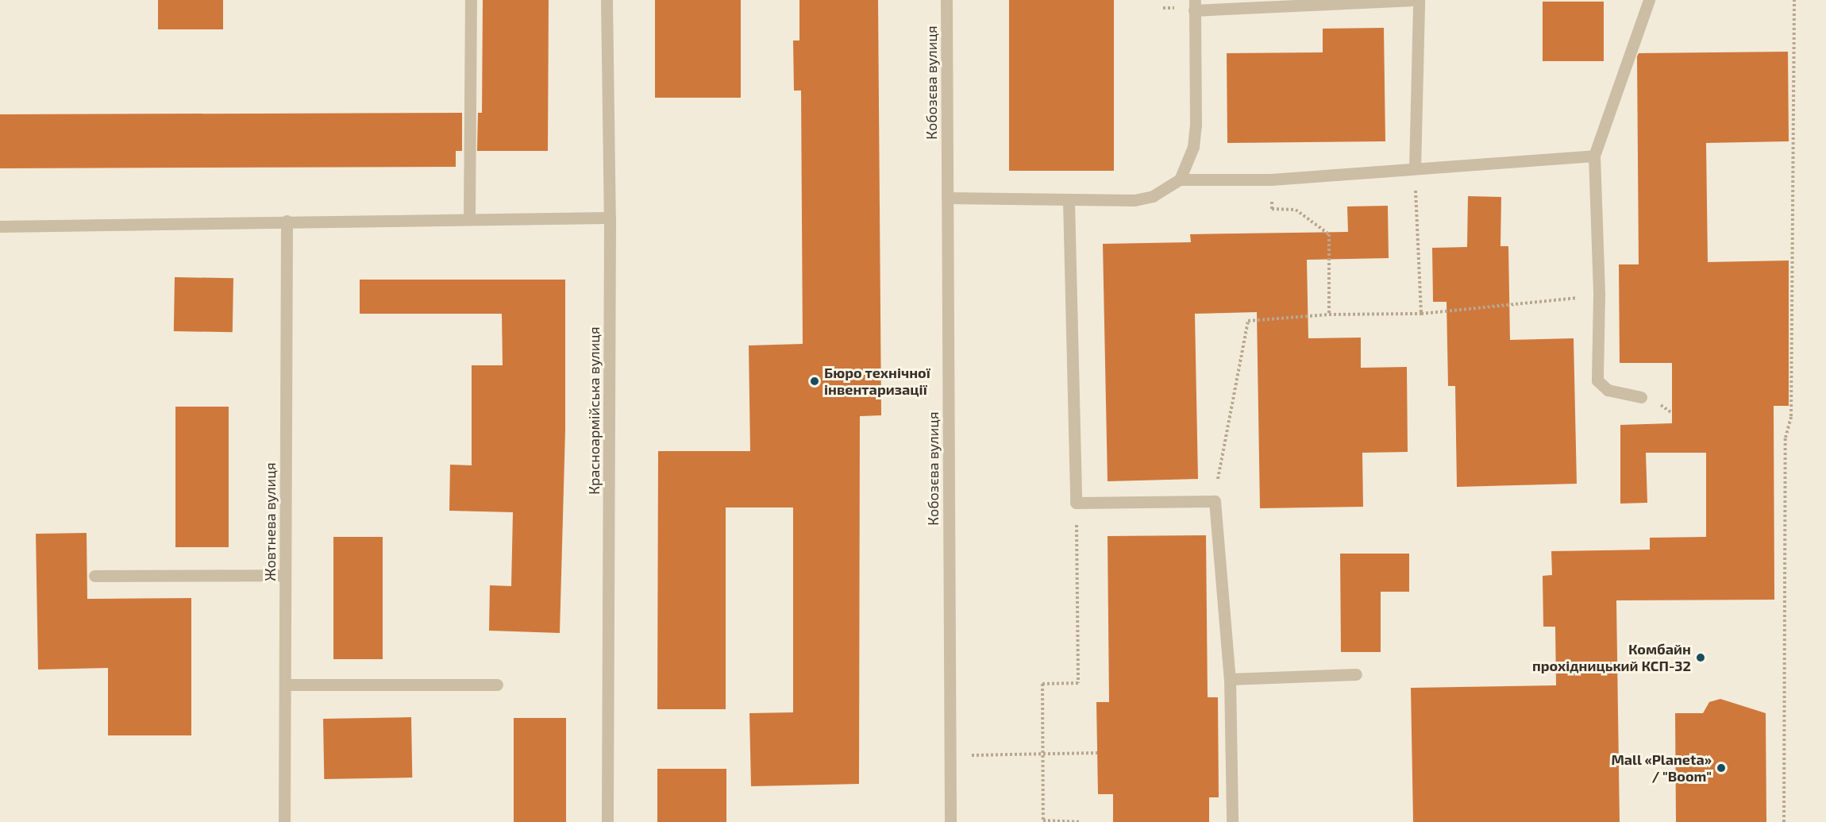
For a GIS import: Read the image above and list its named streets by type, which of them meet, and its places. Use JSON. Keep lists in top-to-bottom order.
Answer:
{
  "streets": {
    "street": ["Кобозєва вулиця", "Красноармійська вулиця", "Жовтнева вулиця"]
  },
  "places": ["Бюро технічної інвентаризації", "Комбайн прохідницький КСП-32", "Mall «Planeta» / \"Boom\""]
}
